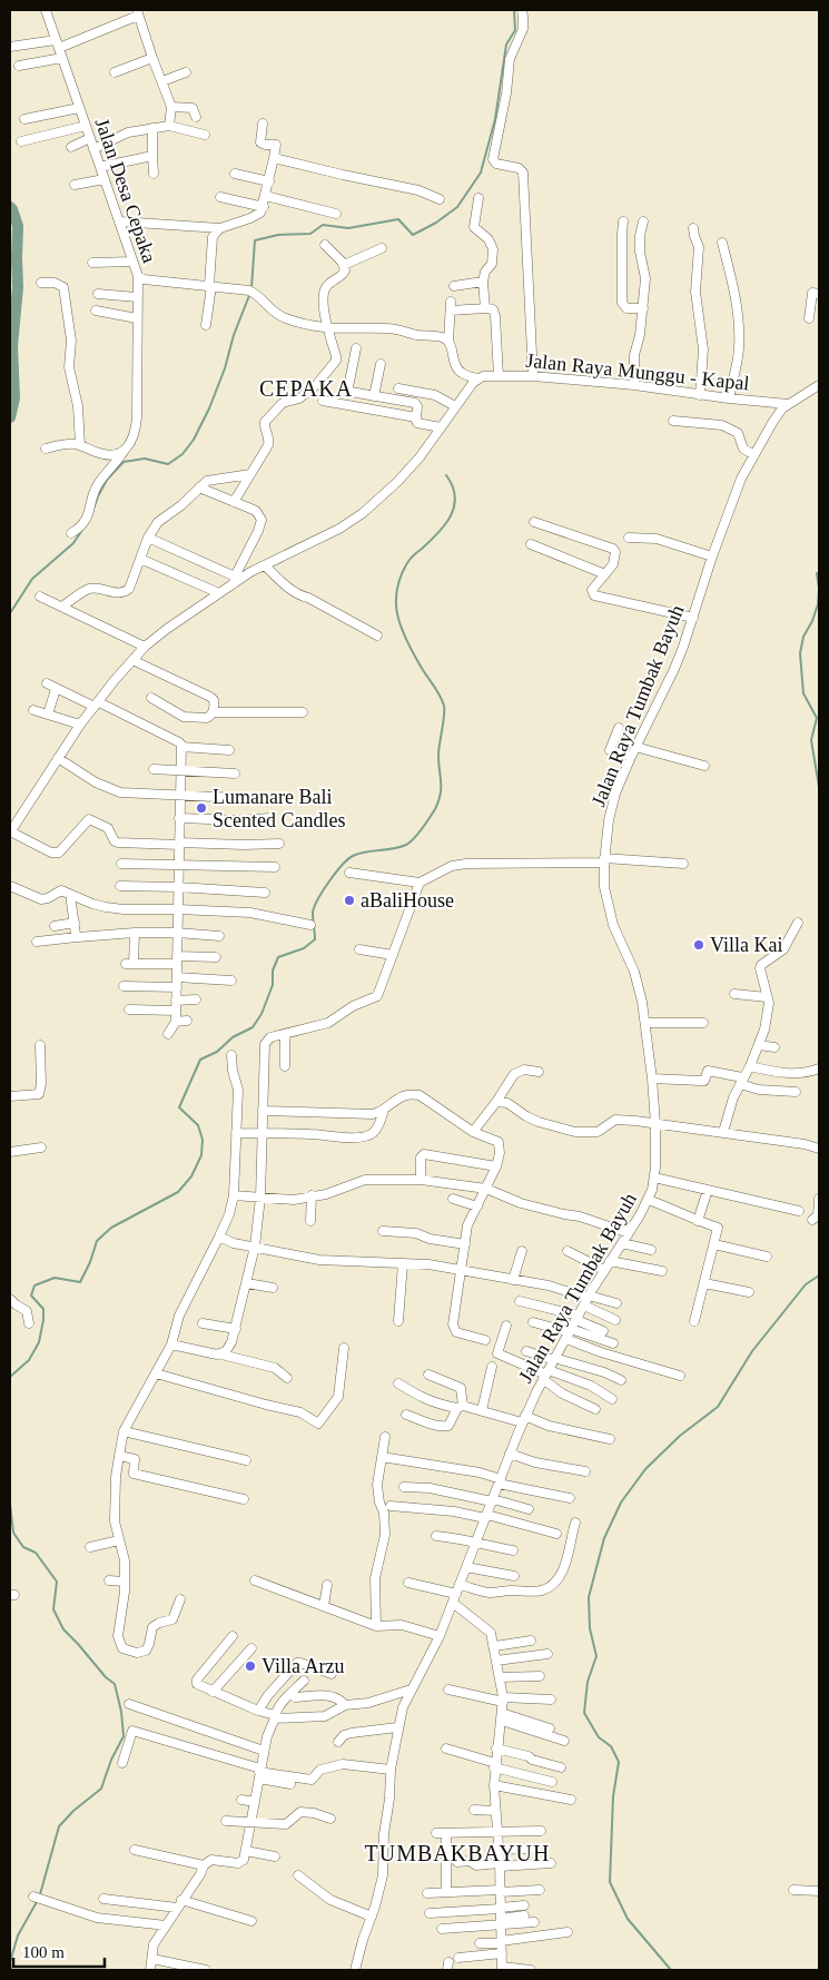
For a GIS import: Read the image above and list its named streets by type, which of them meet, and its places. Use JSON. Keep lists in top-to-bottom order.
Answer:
{
  "streets": {
    "street": ["Jalan Desa Cepaka", "Jalan Raya Munggu - Kapal", "Jalan Raya Tumbak Bayuh"]
  },
  "crossings": [
    ["Jalan Raya Munggu - Kapal", "Jalan Raya Tumbak Bayuh"]
  ],
  "districts": ["CEPAKA", "TUMBAKBAYUH"],
  "places": [
    "Lumanare Bali Scented Candles",
    "aBaliHouse",
    "Villa Kai",
    "Villa Arzu"
  ],
  "scale_bar": "100 m"
}
